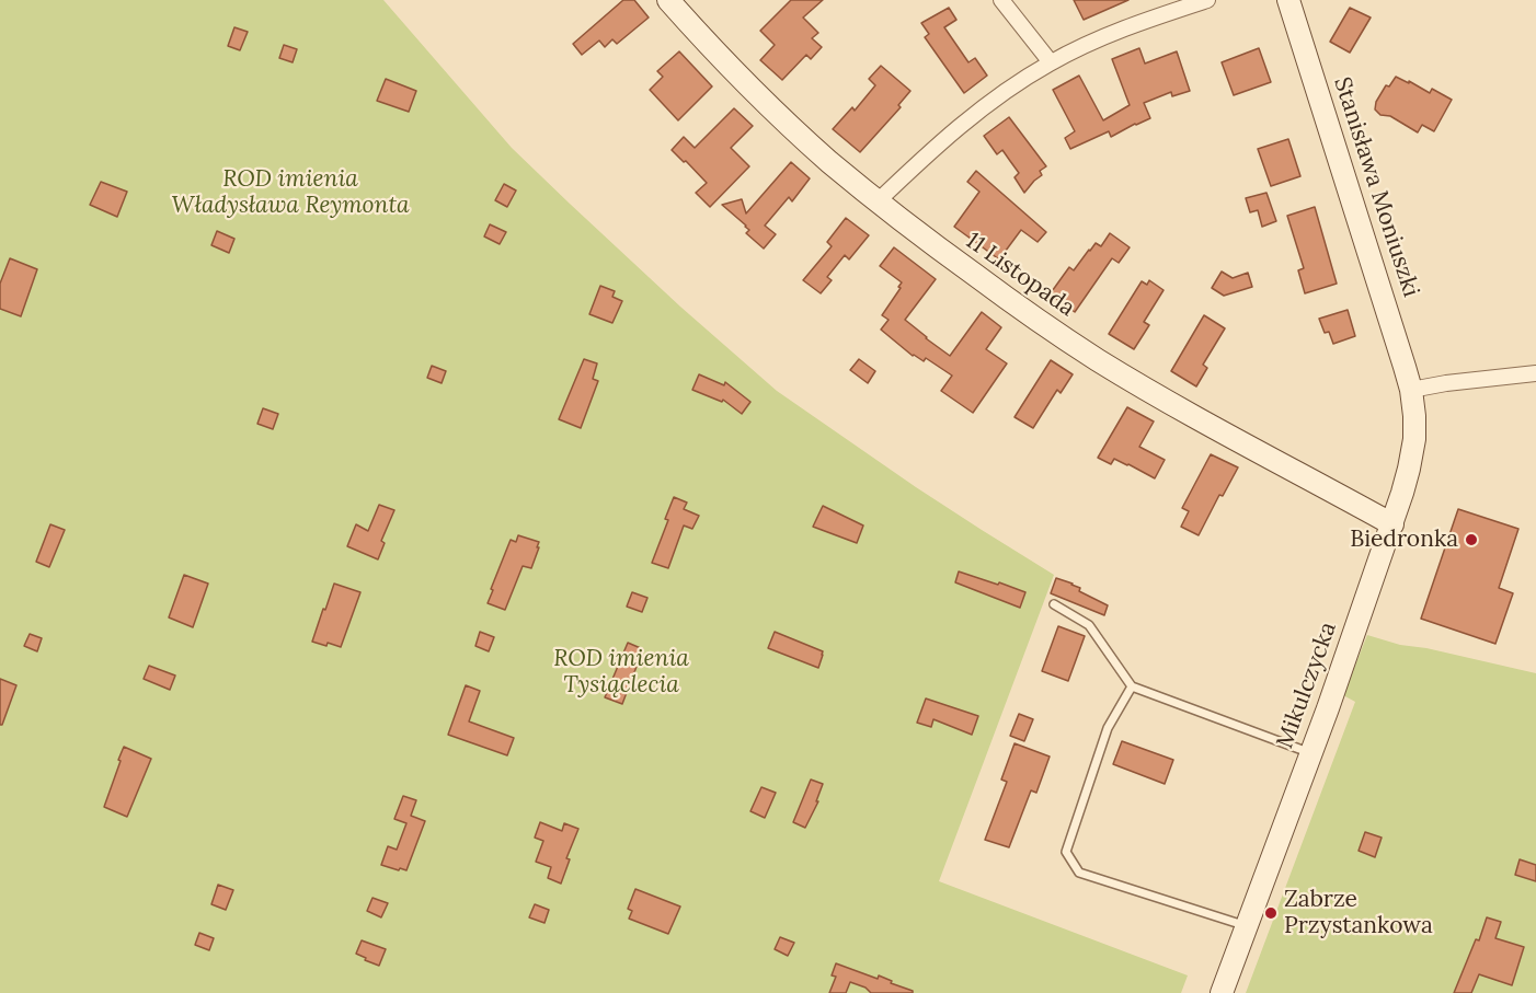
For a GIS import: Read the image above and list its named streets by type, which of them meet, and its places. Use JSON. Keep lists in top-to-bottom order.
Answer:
{
  "streets": {
    "street": ["Stanisława Moniuszki", "11 Listopada", "Mikulczycka"]
  },
  "crossings": [
    ["Stanisława Moniuszki", "Mikulczycka"],
    ["11 Listopada", "Mikulczycka"]
  ],
  "parks": ["ROD imienia Władysława Reymonta", "ROD imienia Tysiąclecia"],
  "places": ["Biedronka", "Zabrze Przystankowa"]
}
